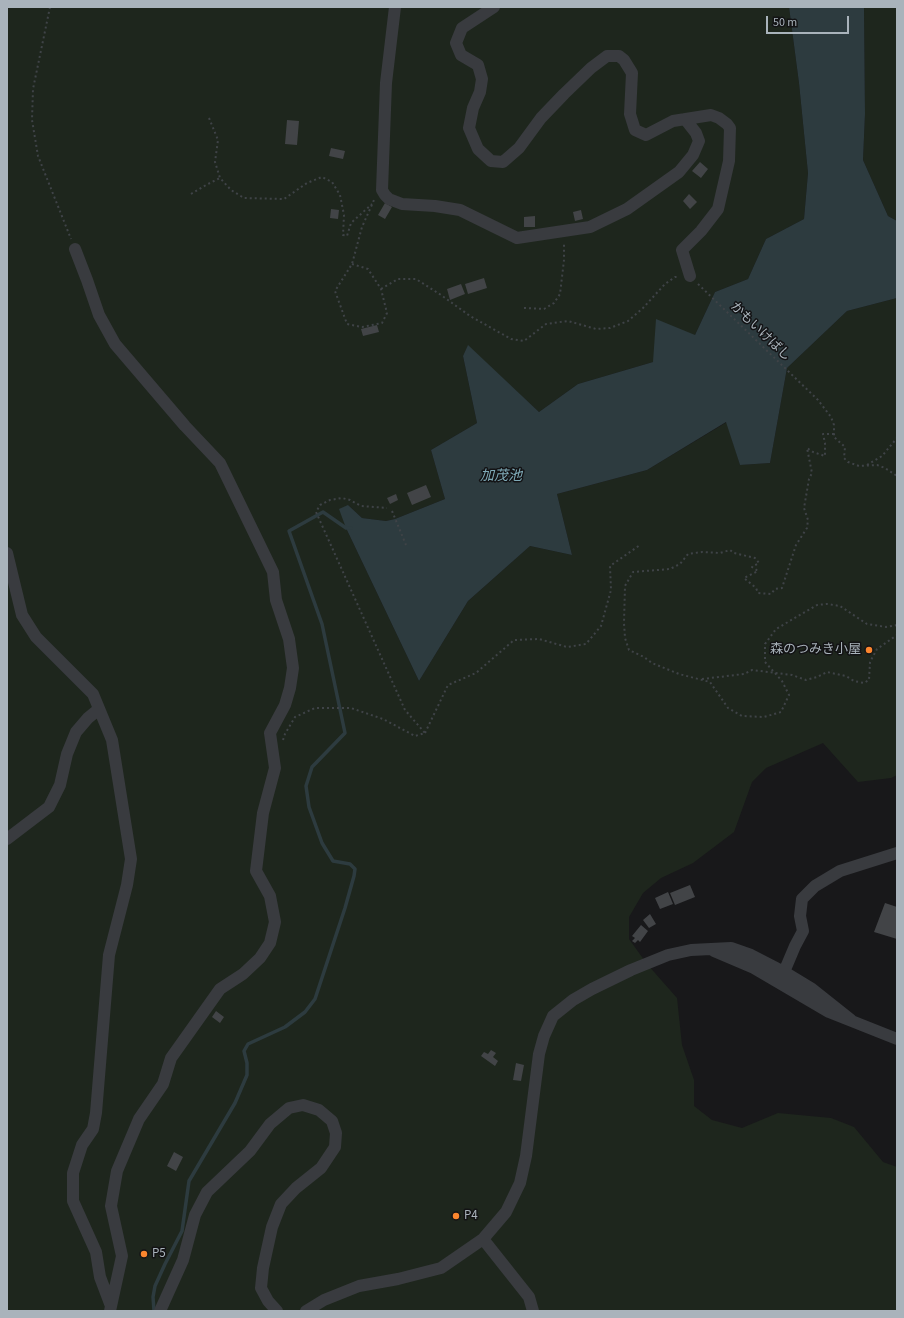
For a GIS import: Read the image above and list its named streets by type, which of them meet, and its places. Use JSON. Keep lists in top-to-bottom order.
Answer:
{
  "streets": {
    "path": ["かもいけばし"]
  },
  "water": ["加茂池"],
  "places": ["森のつみき小屋", "P4", "P5"],
  "scale_bar": "50 m"
}
